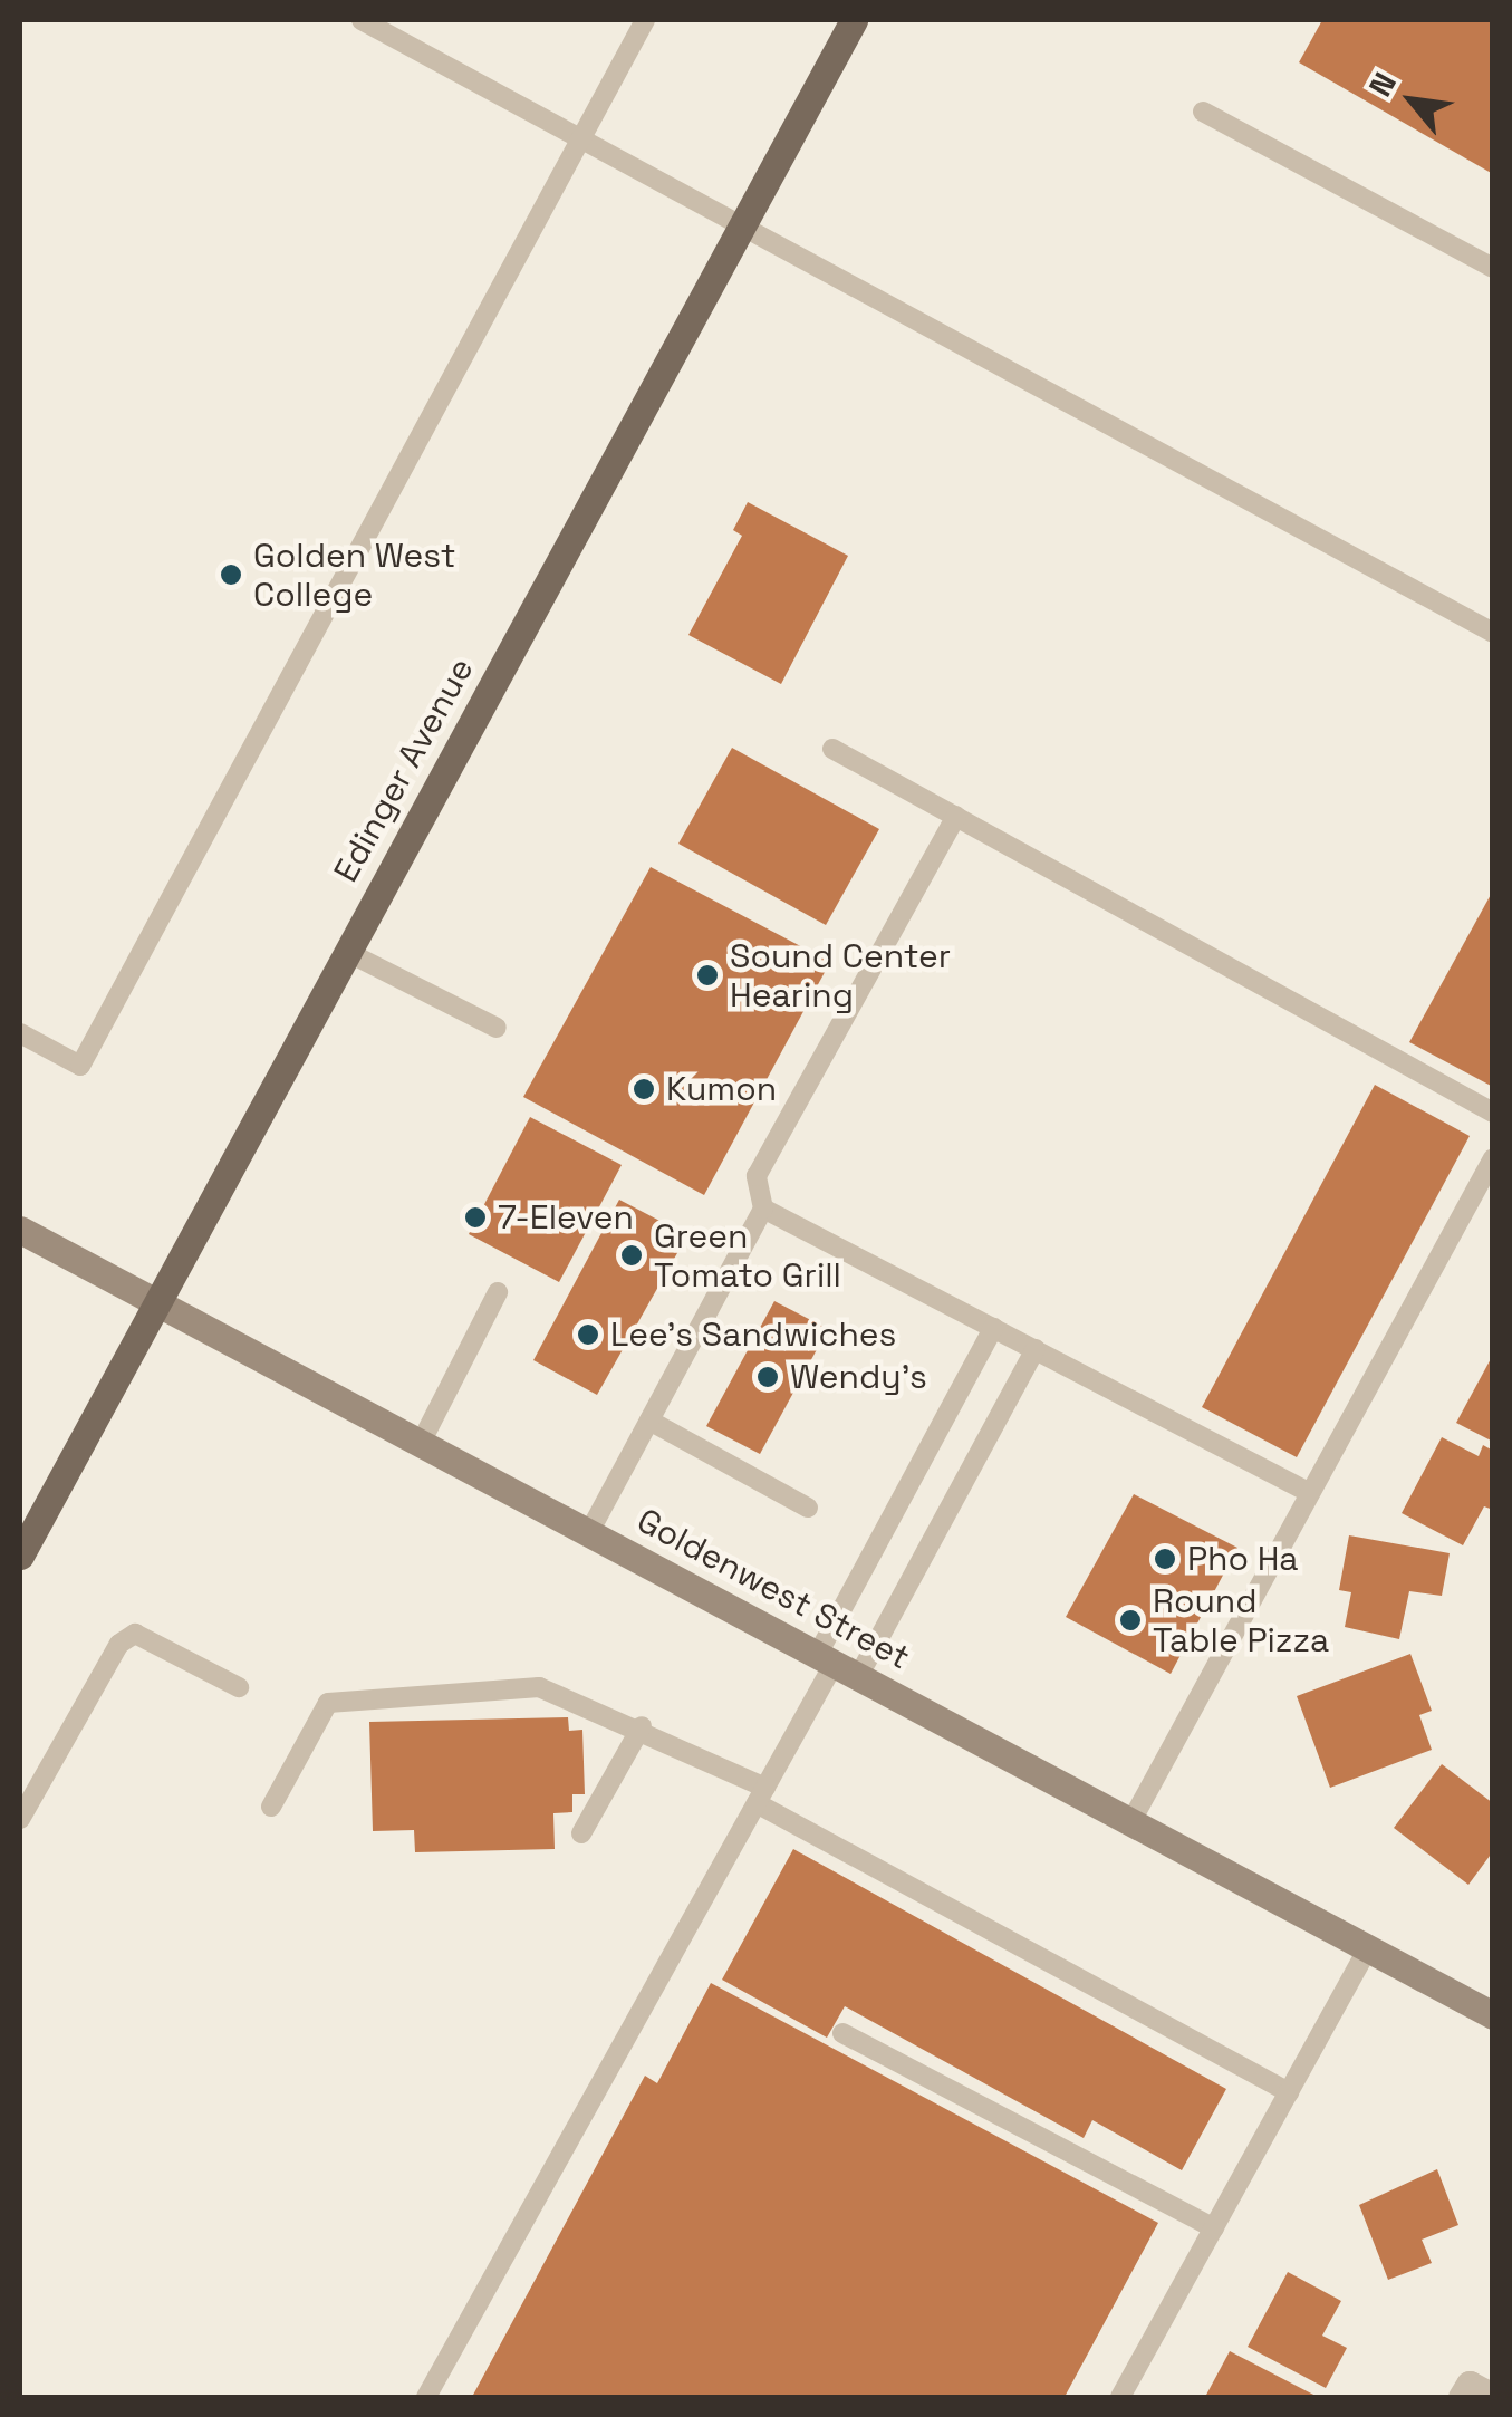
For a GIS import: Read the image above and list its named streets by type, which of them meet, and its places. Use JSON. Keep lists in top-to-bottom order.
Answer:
{
  "streets": {
    "main road": ["Edinger Avenue", "Goldenwest Street"]
  },
  "crossings": [
    ["Edinger Avenue", "Goldenwest Street"]
  ],
  "places": [
    "Golden West College",
    "Sound Center Hearing",
    "Kumon",
    "7-Eleven",
    "Green Tomato Grill",
    "Lee's Sandwiches",
    "Wendy's",
    "Pho Ha",
    "Round Table Pizza"
  ],
  "north": "top left"
}
